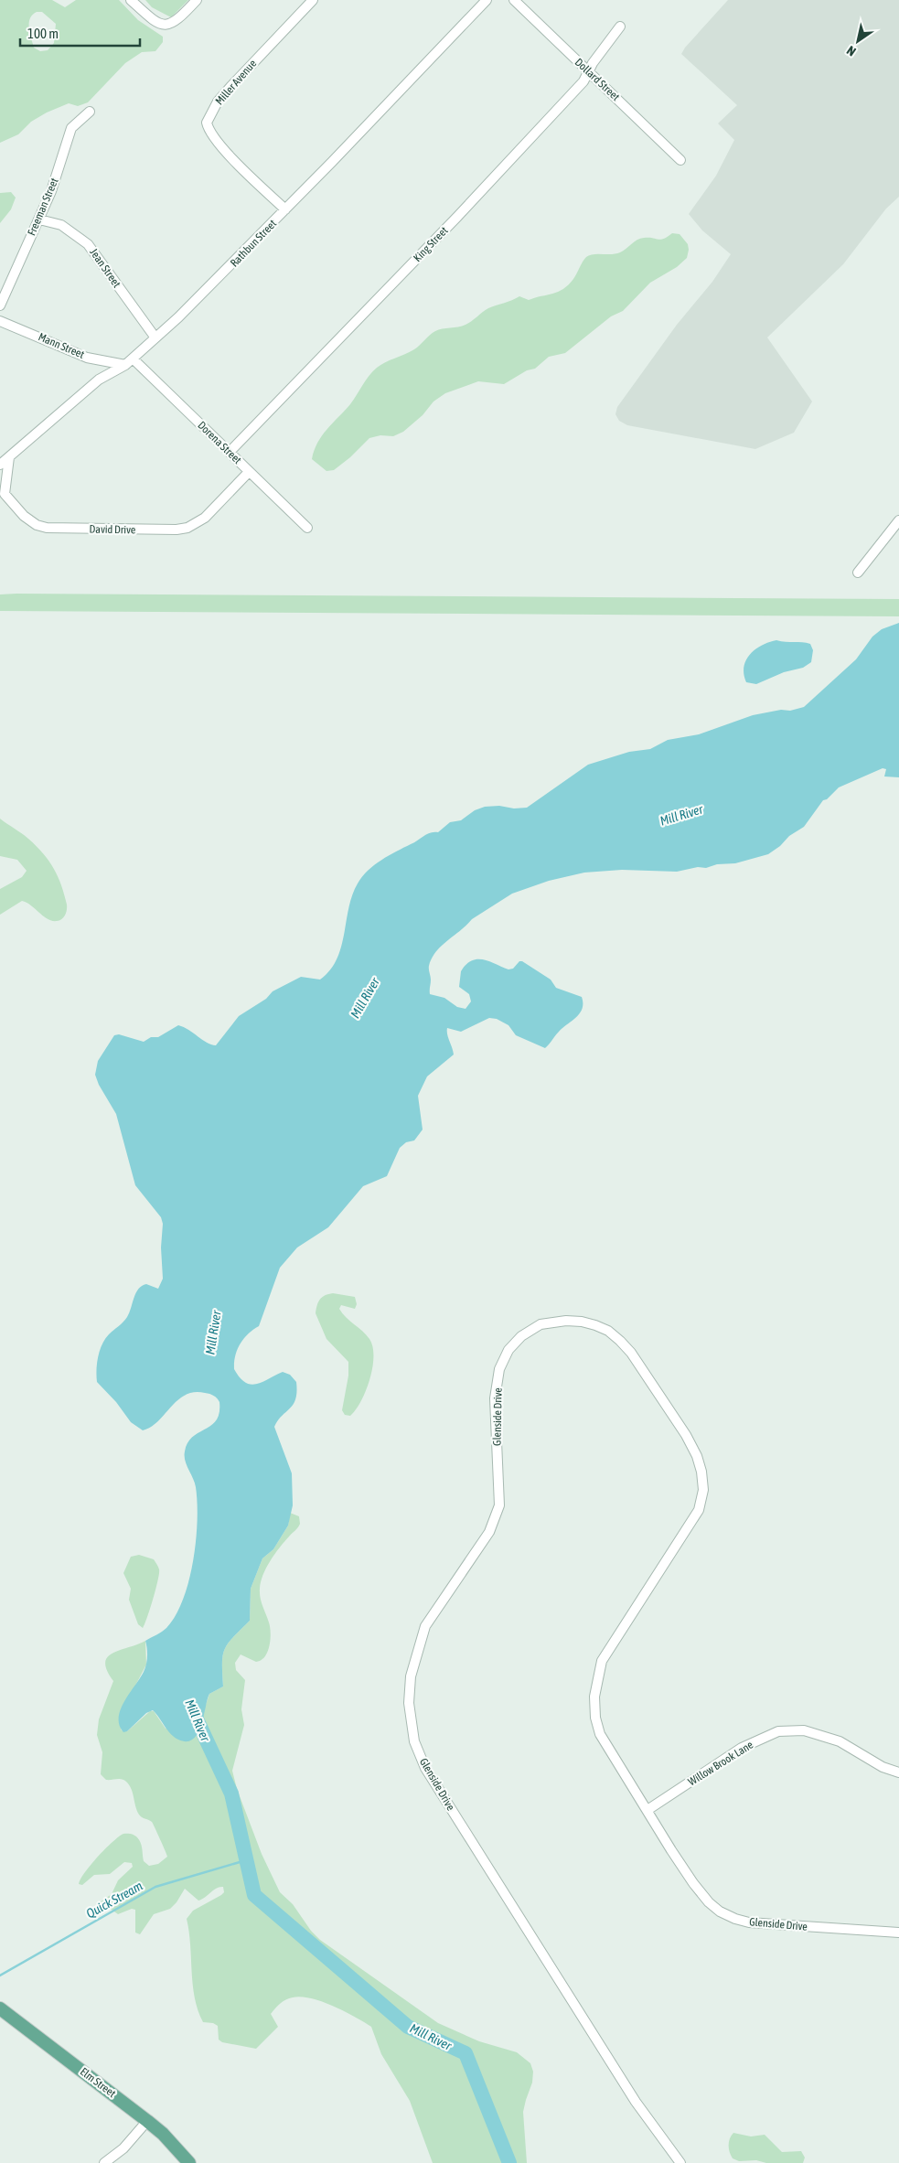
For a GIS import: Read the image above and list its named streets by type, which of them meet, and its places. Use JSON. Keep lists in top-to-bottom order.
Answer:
{
  "streets": {
    "main road": ["Elm Street"],
    "street": [
      "Dollard Street",
      "Miller Avenue",
      "Freeman Street",
      "Rathbun Street",
      "King Street",
      "Jean Street",
      "Mann Street",
      "Dorena Street",
      "David Drive",
      "Glenside Drive",
      "Willow Brook Lane"
    ]
  },
  "crossings": [
    ["Dollard Street", "King Street"],
    ["Miller Avenue", "Rathbun Street"],
    ["Freeman Street", "Jean Street"],
    ["Rathbun Street", "Jean Street"],
    ["Rathbun Street", "Mann Street"],
    ["Rathbun Street", "Dorena Street"],
    ["Rathbun Street", "David Drive"],
    ["King Street", "Dorena Street"],
    ["Mann Street", "Dorena Street"],
    ["Dorena Street", "David Drive"],
    ["Glenside Drive", "Willow Brook Lane"]
  ],
  "water": ["Mill River", "Quick Stream"],
  "scale_bar": "100 m",
  "north": "bottom left"
}
